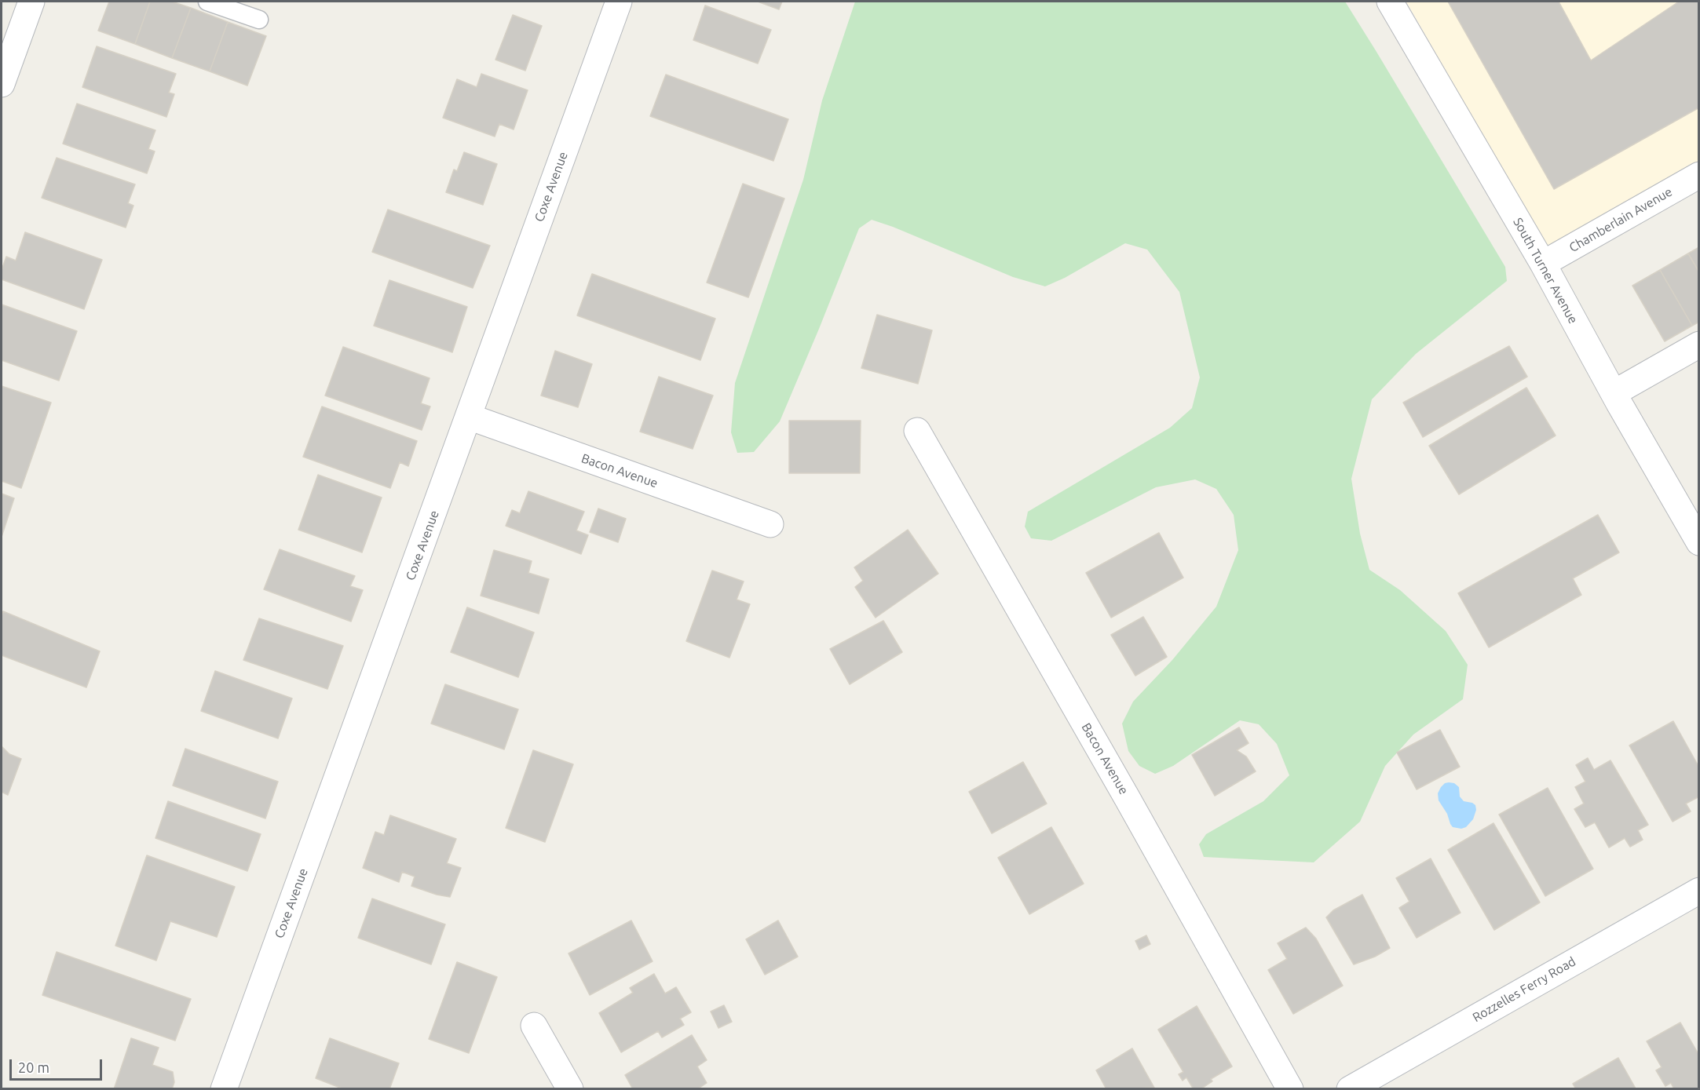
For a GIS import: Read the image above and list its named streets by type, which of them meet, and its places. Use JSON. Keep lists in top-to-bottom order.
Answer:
{
  "streets": {
    "street": [
      "Coxe Avenue",
      "Chamberlain Avenue",
      "South Turner Avenue",
      "Bacon Avenue",
      "Rozzelles Ferry Road"
    ]
  },
  "crossings": [
    ["Coxe Avenue", "Bacon Avenue"],
    ["Chamberlain Avenue", "South Turner Avenue"]
  ],
  "scale_bar": "20 m"
}
